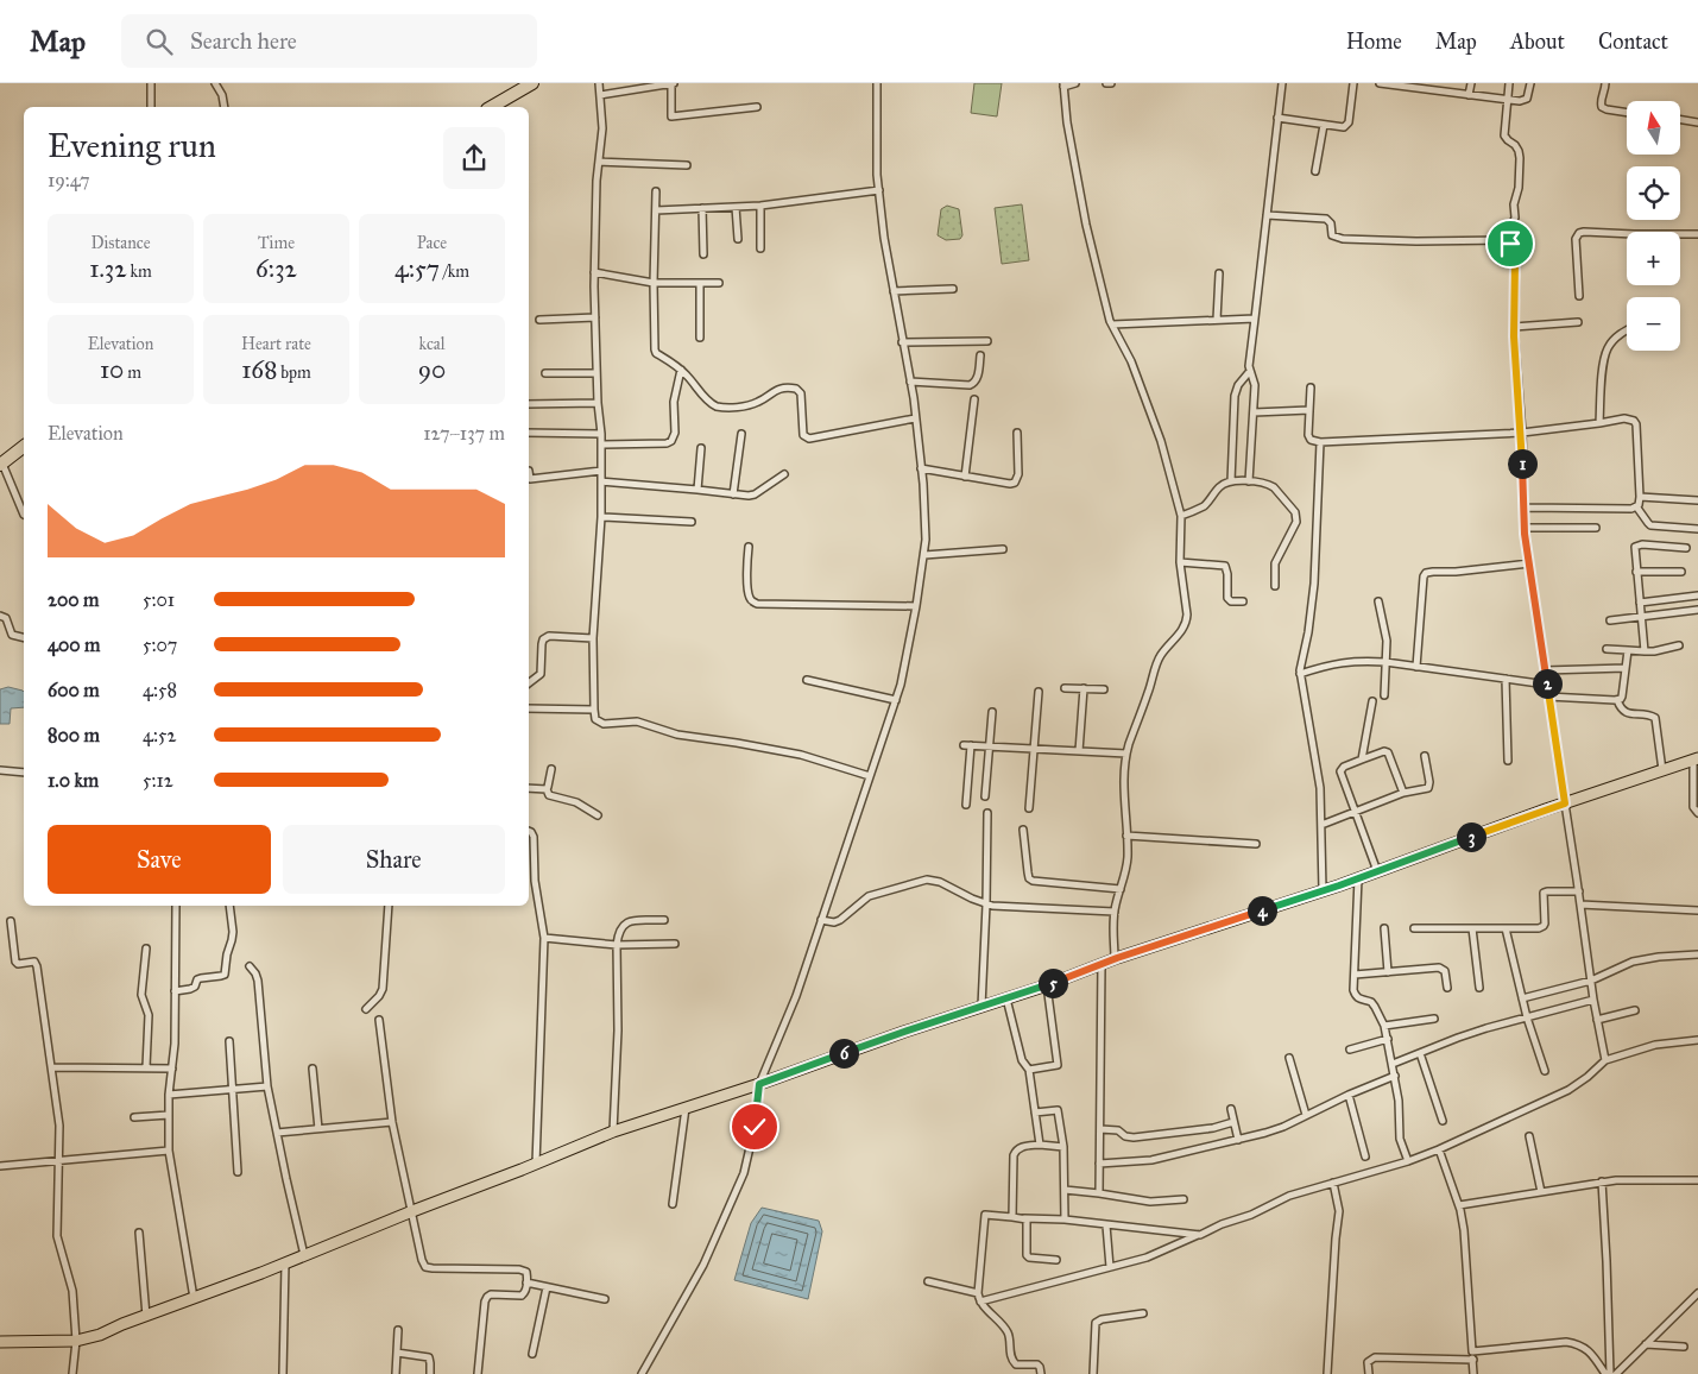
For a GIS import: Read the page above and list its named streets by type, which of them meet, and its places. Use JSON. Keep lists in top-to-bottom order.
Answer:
{
  "north": "top",
  "page": {
    "header": "Map",
    "search": "Search here",
    "nav": [
      "Home",
      "Map",
      "About",
      "Contact"
    ],
    "map_buttons": ["+", "−"],
    "heading": ["Evening run", "19:47"],
    "stats": [
      ["Distance", "1.32 km"],
      ["Time", "6:32"],
      ["Pace", "4:57 /km"],
      ["Elevation", "10 m"],
      ["Heart rate", "168 bpm"],
      ["kcal", "90"]
    ],
    "chart": ["Elevation", "127–137 m"],
    "pins": [
      "1",
      "2",
      "3",
      "4",
      "5",
      "6"
    ],
    "list": [
      {
        "name": "200 m",
        "note": "5:01"
      },
      {
        "name": "400 m",
        "note": "5:07"
      },
      {
        "name": "600 m",
        "note": "4:58"
      },
      {
        "name": "800 m",
        "note": "4:52"
      },
      {
        "name": "1.0 km",
        "note": "5:12"
      }
    ],
    "buttons": ["Save", "Share"]
  }
}
